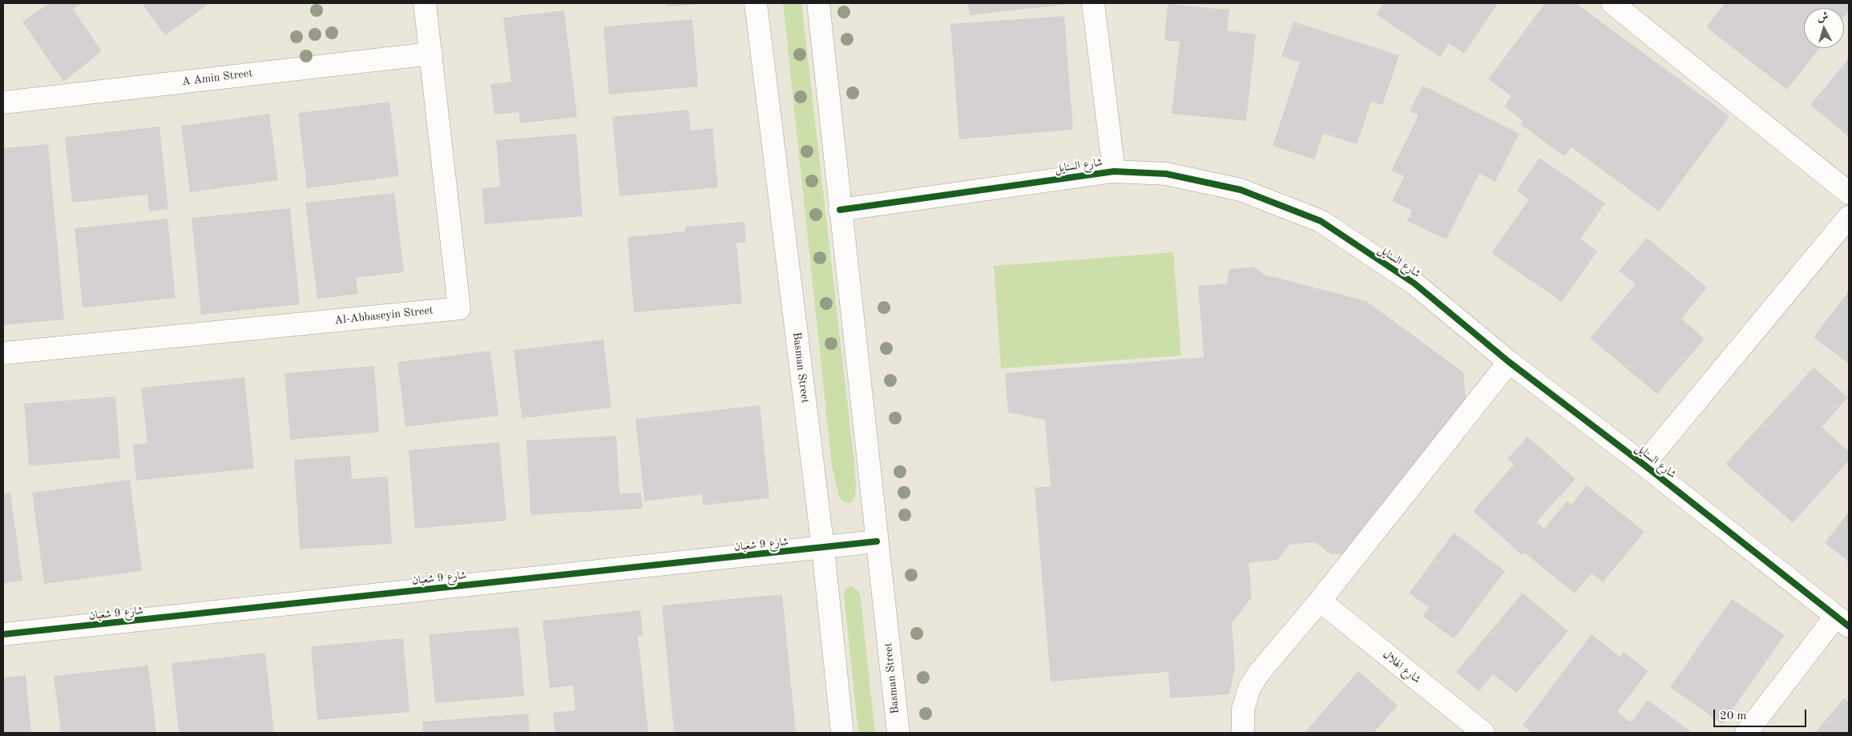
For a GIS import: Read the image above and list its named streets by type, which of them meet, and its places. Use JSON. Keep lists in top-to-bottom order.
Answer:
{
  "streets": {
    "street": [
      "A Amin Street",
      "شارع السنايل",
      "Al-Abbaseyin Street",
      "Basman Street",
      "شارع 9 شعبان",
      "شارع الهلال"
    ]
  },
  "crossings": [
    ["A Amin Street", "Al-Abbaseyin Street"],
    ["شارع السنايل", "Basman Street"],
    ["Basman Street", "شارع 9 شعبان"]
  ],
  "scale_bar": "20 m",
  "north": "top"
}
